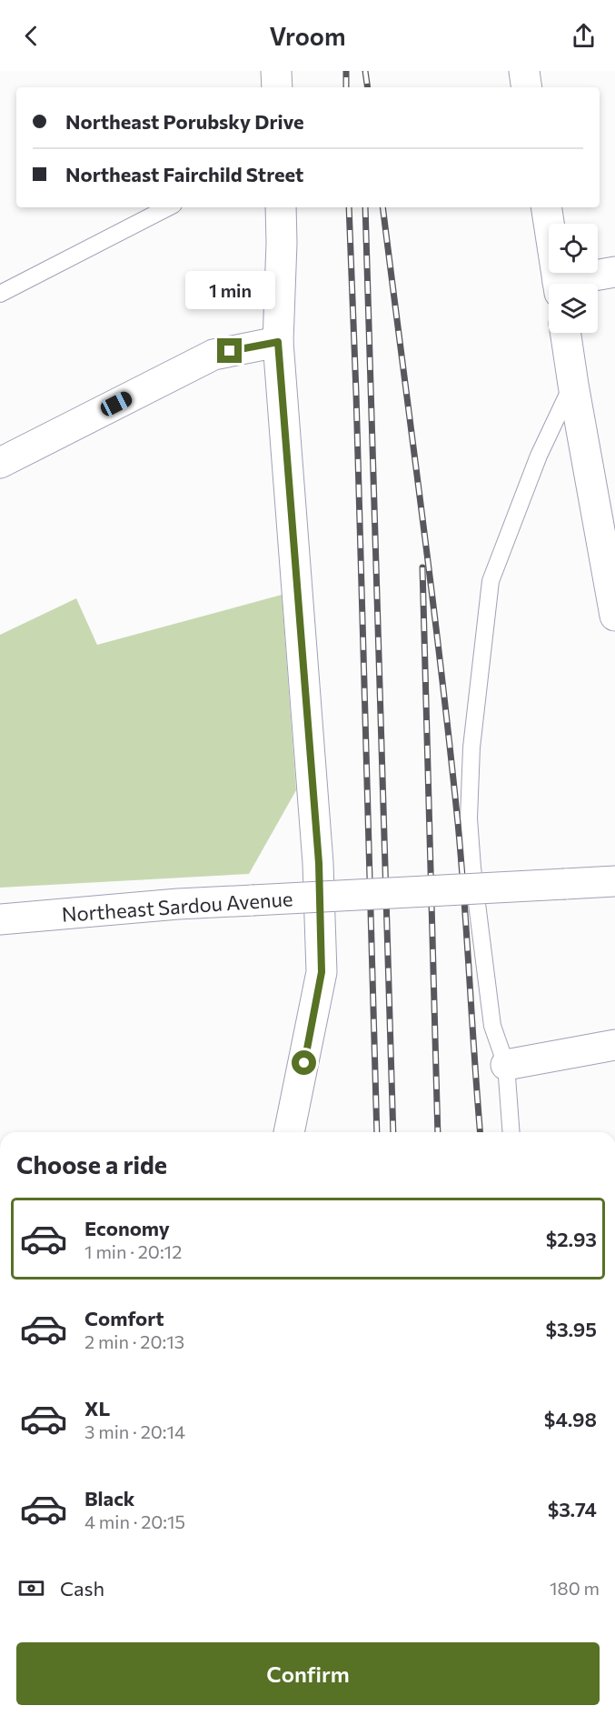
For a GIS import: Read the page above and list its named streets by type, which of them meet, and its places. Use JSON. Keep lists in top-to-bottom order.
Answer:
{
  "streets": {
    "street": ["Northeast Sardou Avenue"]
  },
  "page": {
    "header": "Vroom",
    "banner": ["Northeast Porubsky Drive", "Northeast Fairchild Street"],
    "bubble": "1 min",
    "heading": "Choose a ride",
    "list": [
      {
        "name": "Economy",
        "note": "1 min · 20:12",
        "value": "$2.93"
      },
      {
        "name": "Comfort",
        "note": "2 min · 20:13",
        "value": "$3.95"
      },
      {
        "name": "XL",
        "note": "3 min · 20:14",
        "value": "$4.98"
      },
      {
        "name": "Black",
        "note": "4 min · 20:15",
        "value": "$3.74"
      }
    ],
    "pay": ["Cash", "180 m"],
    "buttons": "Confirm"
  }
}
